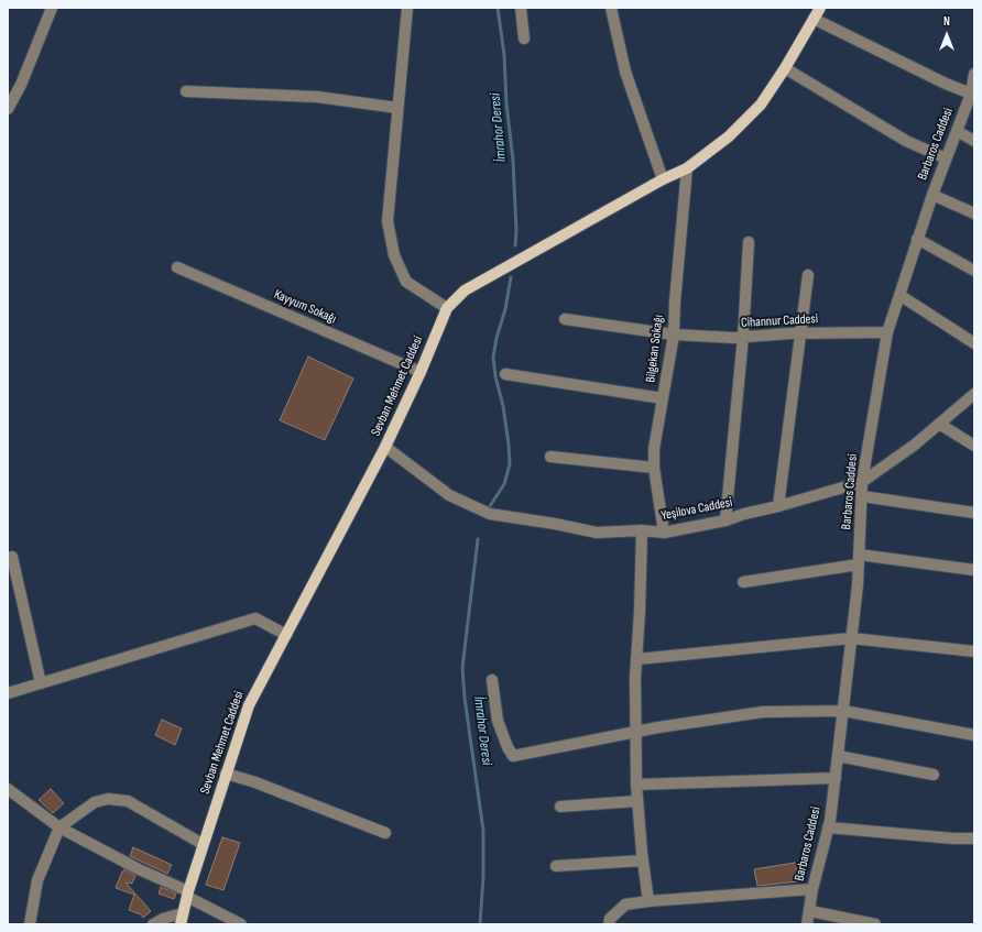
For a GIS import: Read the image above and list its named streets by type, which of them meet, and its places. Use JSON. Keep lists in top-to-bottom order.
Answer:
{
  "streets": {
    "main road": ["Sevban Mehmet Caddesi"],
    "street": [
      "Barbaros Caddesi",
      "Kayyum Sokağı",
      "Cihannur Caddesi",
      "Bilgekan Sokağı",
      "Yeşilova Caddesi"
    ]
  },
  "crossings": [
    ["Barbaros Caddesi", "Cihannur Caddesi"],
    ["Barbaros Caddesi", "Yeşilova Caddesi"],
    ["Kayyum Sokağı", "Sevban Mehmet Caddesi"],
    ["Cihannur Caddesi", "Bilgekan Sokağı"],
    ["Bilgekan Sokağı", "Sevban Mehmet Caddesi"],
    ["Bilgekan Sokağı", "Yeşilova Caddesi"],
    ["Sevban Mehmet Caddesi", "Yeşilova Caddesi"]
  ],
  "water": ["İmrahor Deresi"],
  "north": "top"
}
